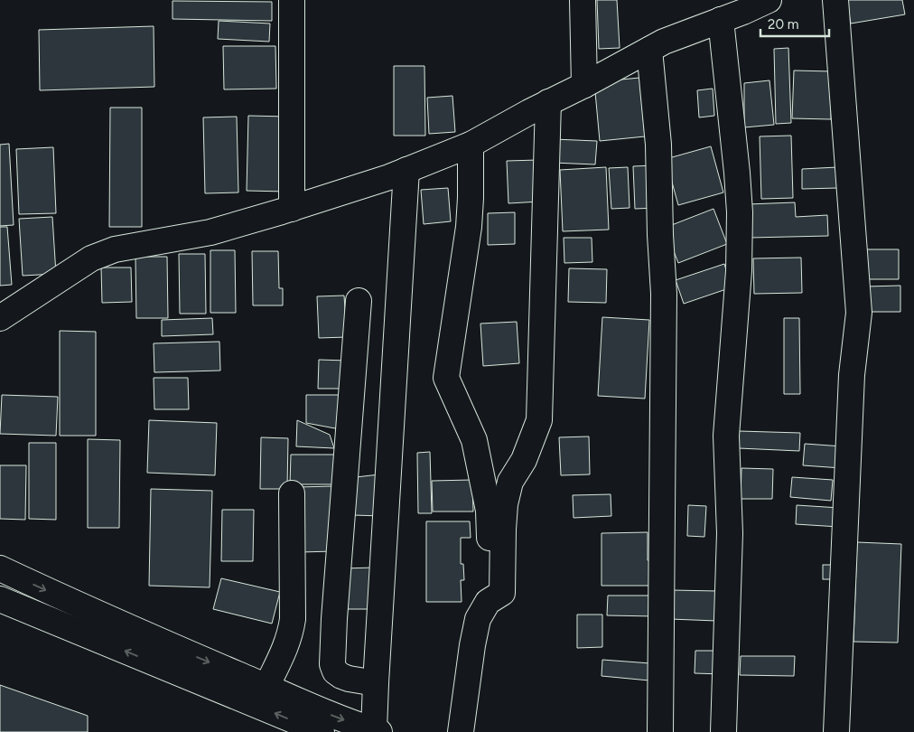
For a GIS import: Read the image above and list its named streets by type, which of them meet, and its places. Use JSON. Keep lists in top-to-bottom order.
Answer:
{
  "scale_bar": "20 m"
}
